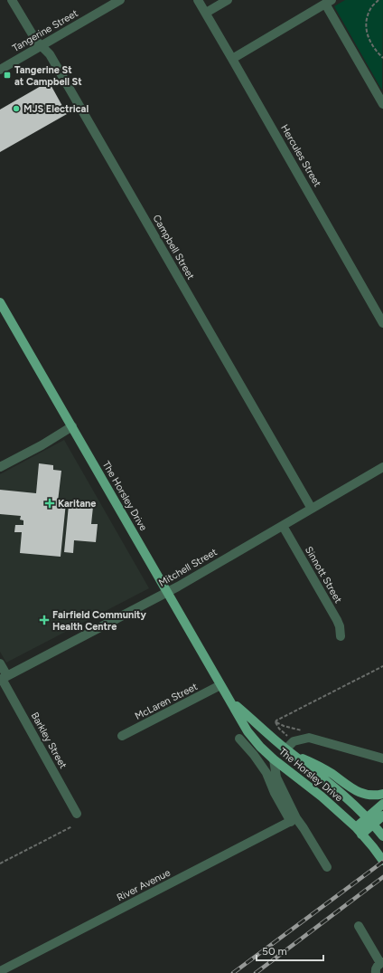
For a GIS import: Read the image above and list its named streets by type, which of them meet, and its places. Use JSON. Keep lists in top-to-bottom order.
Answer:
{
  "streets": {
    "main road": ["The Horsley Drive"],
    "street": [
      "Tangerine Street",
      "Hercules Street",
      "Campbell Street",
      "Mitchell Street",
      "Sinnott Street",
      "McLaren Street",
      "Barkley Street",
      "River Avenue"
    ]
  },
  "crossings": [
    ["Tangerine Street", "Campbell Street"],
    ["Campbell Street", "Mitchell Street"],
    ["The Horsley Drive", "Mitchell Street"],
    ["The Horsley Drive", "McLaren Street"],
    ["Mitchell Street", "Sinnott Street"],
    ["Mitchell Street", "Barkley Street"]
  ],
  "places": {
    "transit": ["Tangerine St at Campbell St"],
    "other": ["MJS Electrical"],
    "health": ["Karitane", "Fairfield Community Health Centre"]
  },
  "scale_bar": "50 m"
}
